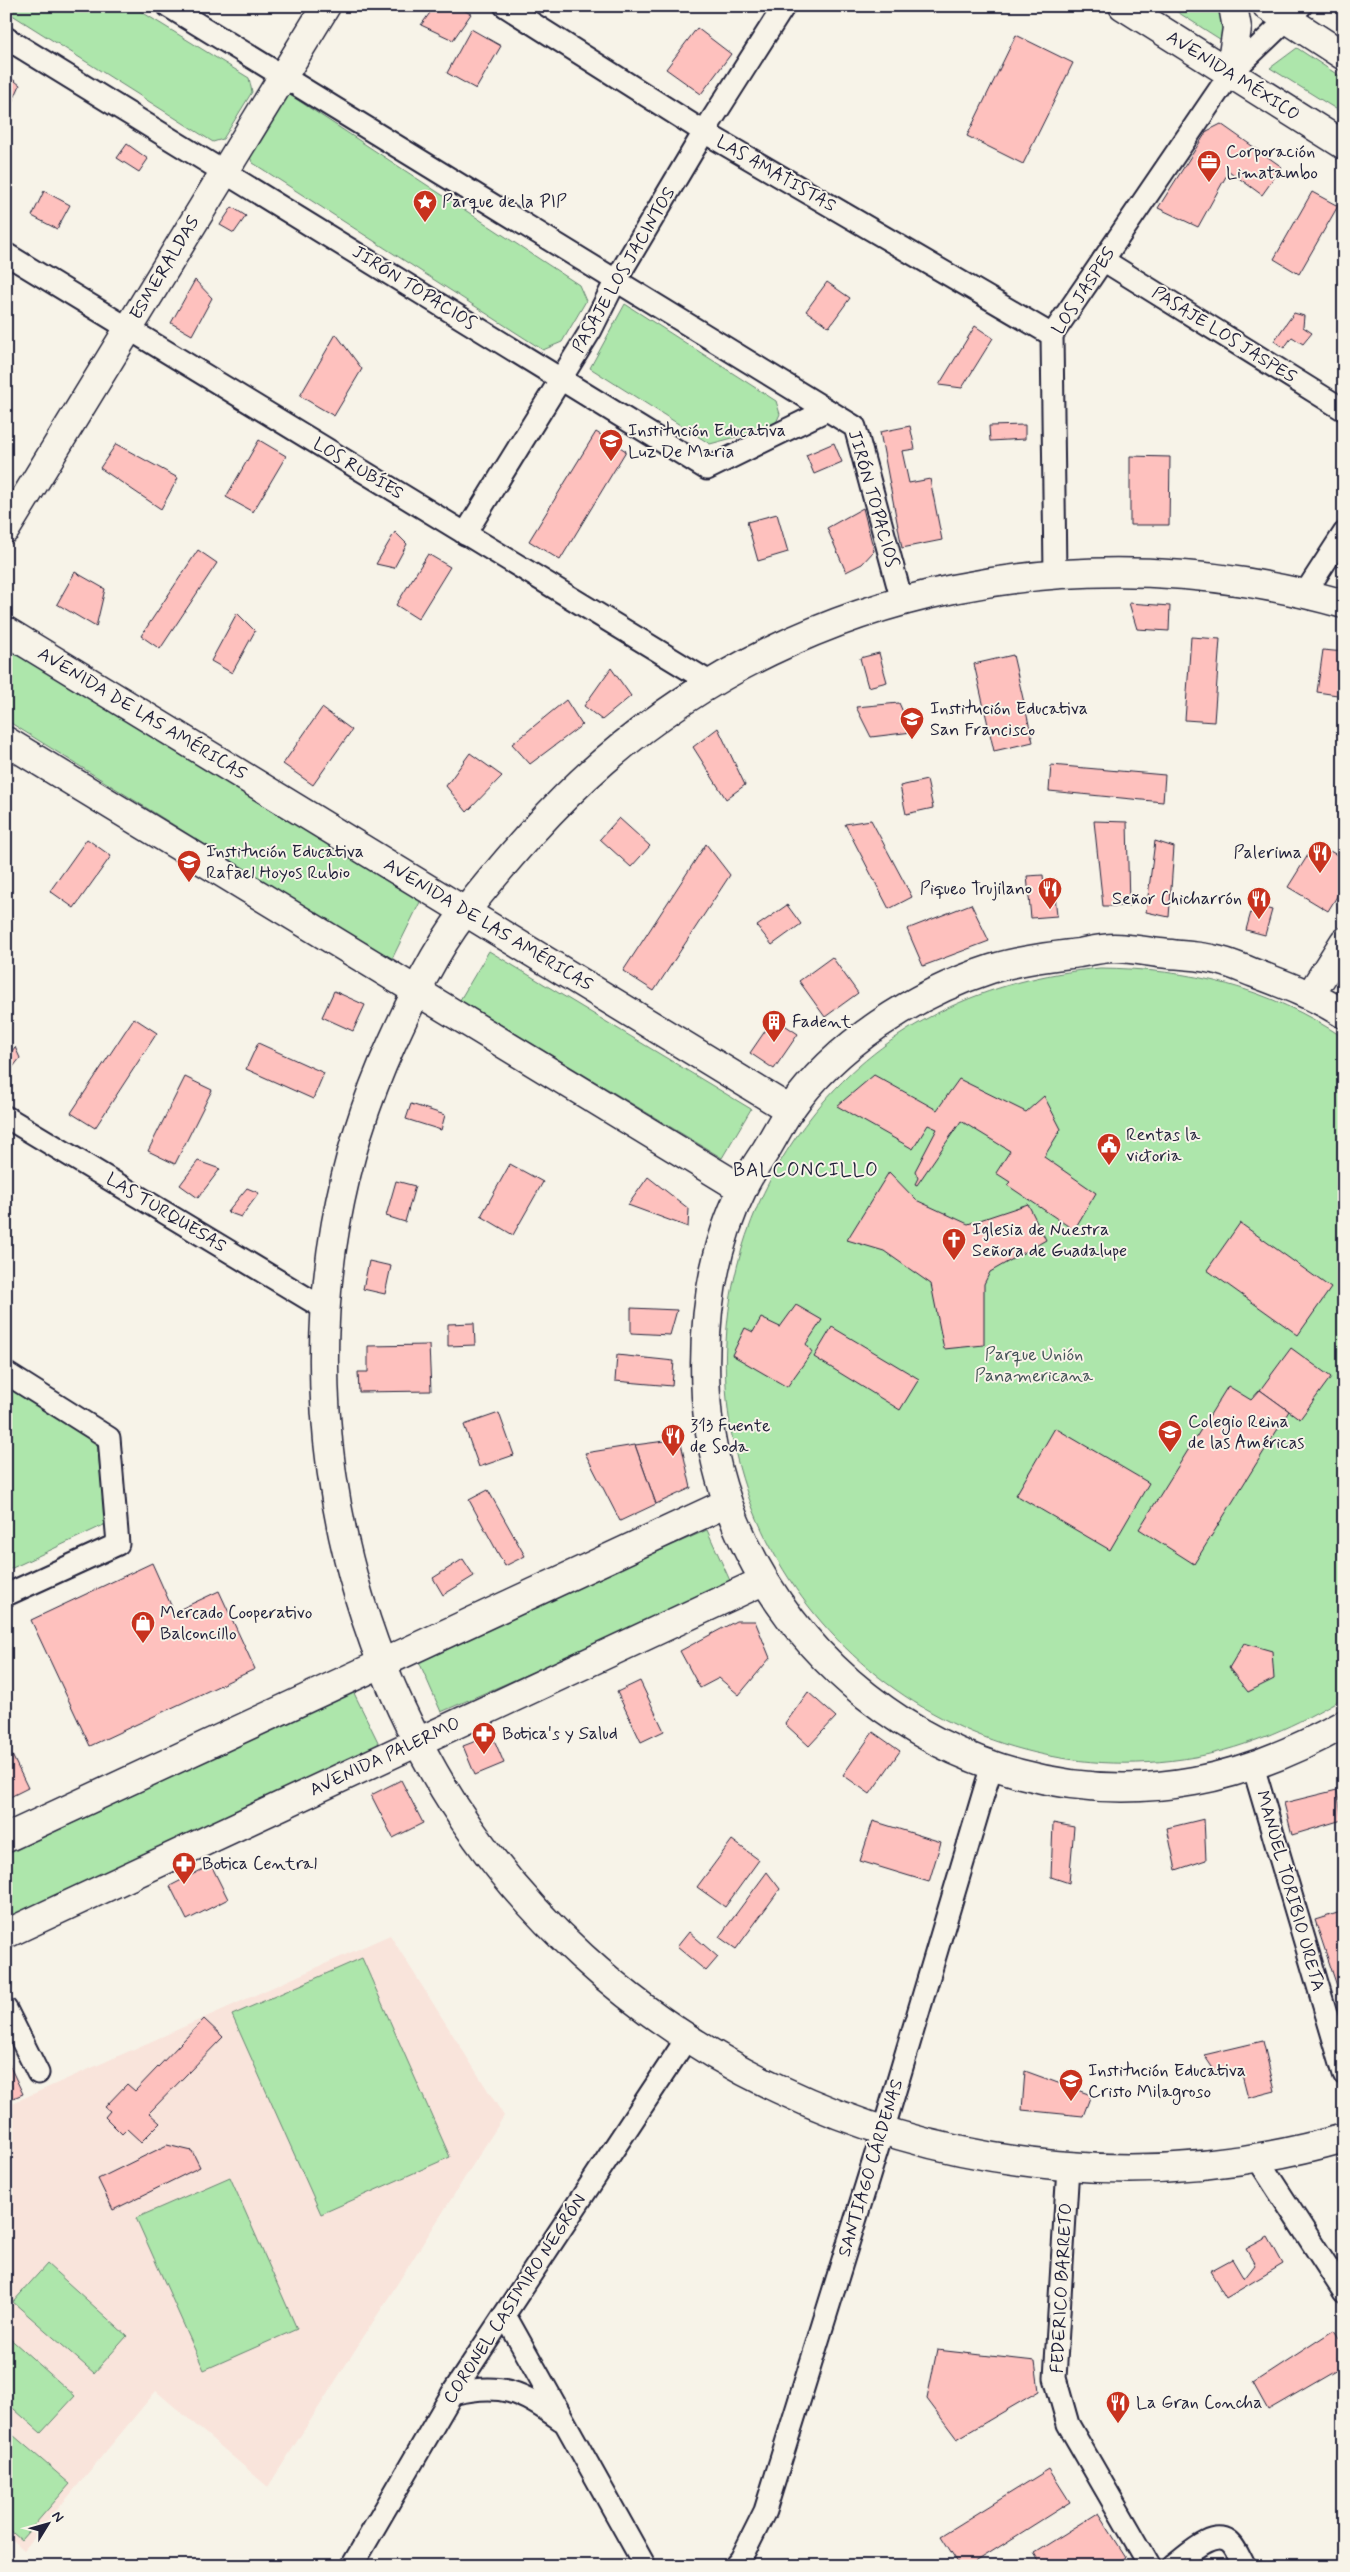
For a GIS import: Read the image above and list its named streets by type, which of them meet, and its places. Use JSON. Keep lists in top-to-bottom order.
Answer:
{
  "streets": {
    "street": [
      "AVENIDA MÉXICO",
      "LAS AMATISTAS",
      "ESMERALDAS",
      "PASAJE LOS JACINTOS",
      "JIRÓN TOPACIOS",
      "LOS JASPES",
      "PASAJE LOS JASPES",
      "LOS RUBÍES",
      "AVENIDA DE LAS AMÉRICAS",
      "LAS TURQUESAS",
      "AVENIDA PALERMO",
      "MANUEL TORIBIO URETA",
      "SANTIAGO CÁRDENAS",
      "FEDERICO BARRETO",
      "CORONEL CASIMIRO NEGRÓN"
    ]
  },
  "crossings": [
    ["AVENIDA MÉXICO", "LOS JASPES"],
    ["LAS AMATISTAS", "PASAJE LOS JACINTOS"],
    ["LAS AMATISTAS", "LOS JASPES"],
    ["ESMERALDAS", "JIRÓN TOPACIOS"],
    ["ESMERALDAS", "LOS RUBÍES"],
    ["PASAJE LOS JACINTOS", "JIRÓN TOPACIOS"],
    ["PASAJE LOS JACINTOS", "LOS RUBÍES"],
    ["LOS JASPES", "PASAJE LOS JASPES"]
  ],
  "districts": ["BALCONCILLO"],
  "parks": ["Parque Unión Panamericana"],
  "places": {
    "office": ["Corporación Limatambo"],
    "place": ["Parque de la PIP"],
    "school or university": [
      "Institución Educativa Luz De Maria",
      "Institución Educativa San Francisco",
      "Institución Educativa Rafael Hoyos Rubio",
      "Colegio Reina de las Américas",
      "Institución Educativa Cristo Milagroso"
    ],
    "restaurant": [
      "Palerima",
      "Piqueo Trujilano",
      "Señor Chicharrón",
      "313 Fuente de Soda",
      "La Gran Concha"
    ],
    "building": ["Fadent"],
    "public building": ["Rentas la victoria"],
    "church": ["Iglesia de Nuestra Señora de Guadalupe"],
    "shop": ["Mercado Cooperativo Balconcillo"],
    "pharmacy": ["Botica's y Salud", "Botica Central"]
  },
  "north": "top right"
}
